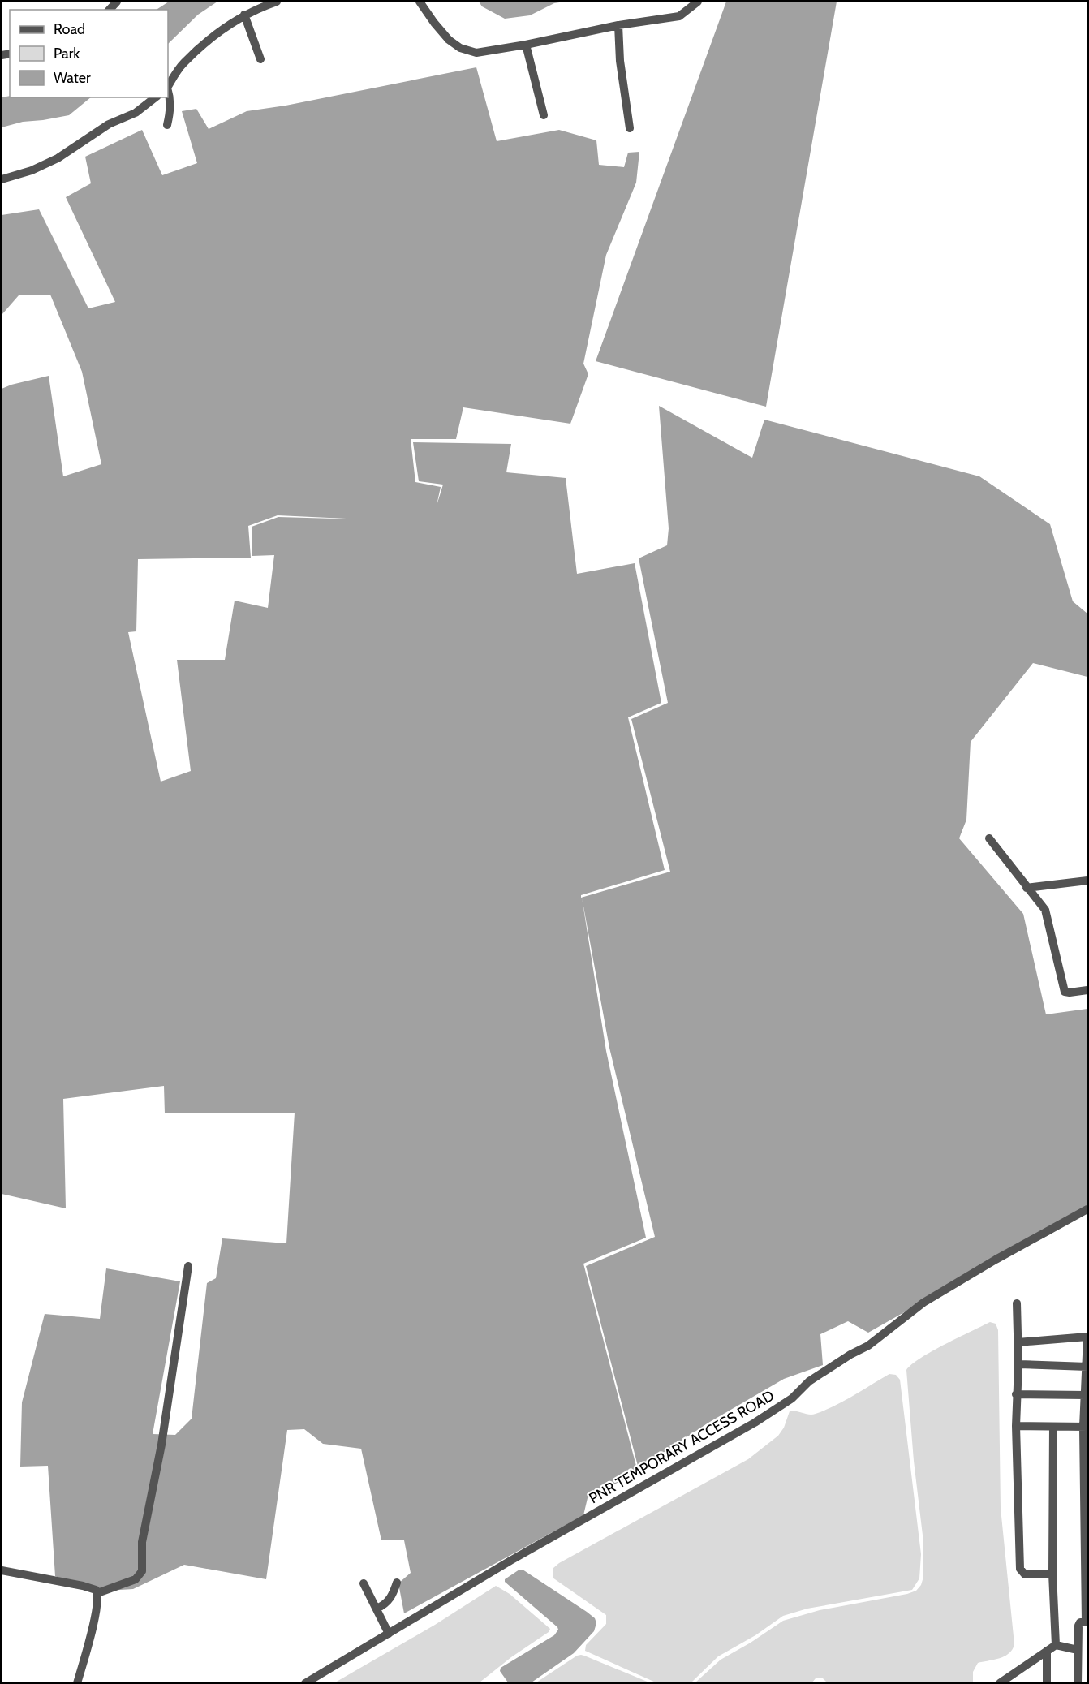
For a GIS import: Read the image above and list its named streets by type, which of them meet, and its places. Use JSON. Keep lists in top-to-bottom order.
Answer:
{
  "streets": {
    "street": ["PNR TEMPORARY ACCESS ROAD"]
  },
  "legend": ["Road", "Park", "Water"]
}
